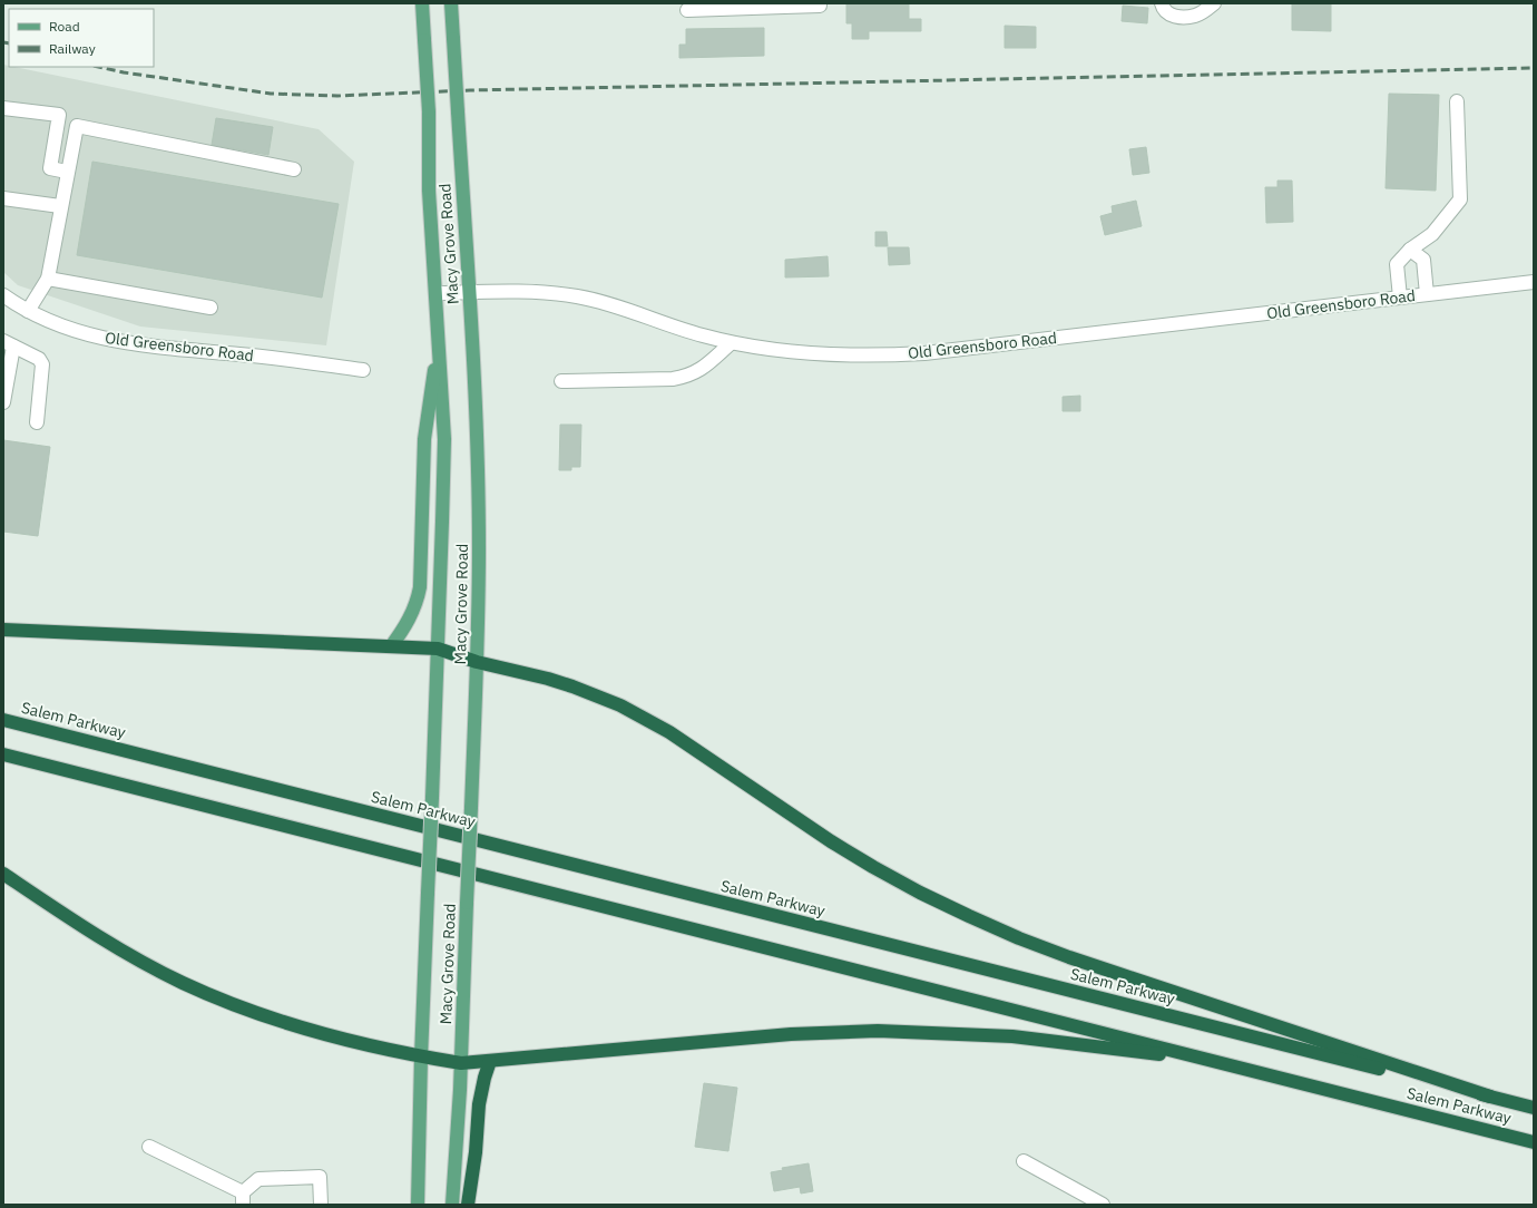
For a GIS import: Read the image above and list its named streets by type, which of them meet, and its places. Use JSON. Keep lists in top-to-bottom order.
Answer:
{
  "streets": {
    "highway": ["Salem Parkway"],
    "main road": ["Macy Grove Road"],
    "street": ["Old Greensboro Road"]
  },
  "crossings": [
    ["Macy Grove Road", "Old Greensboro Road"]
  ],
  "legend": ["Road", "Railway"]
}
